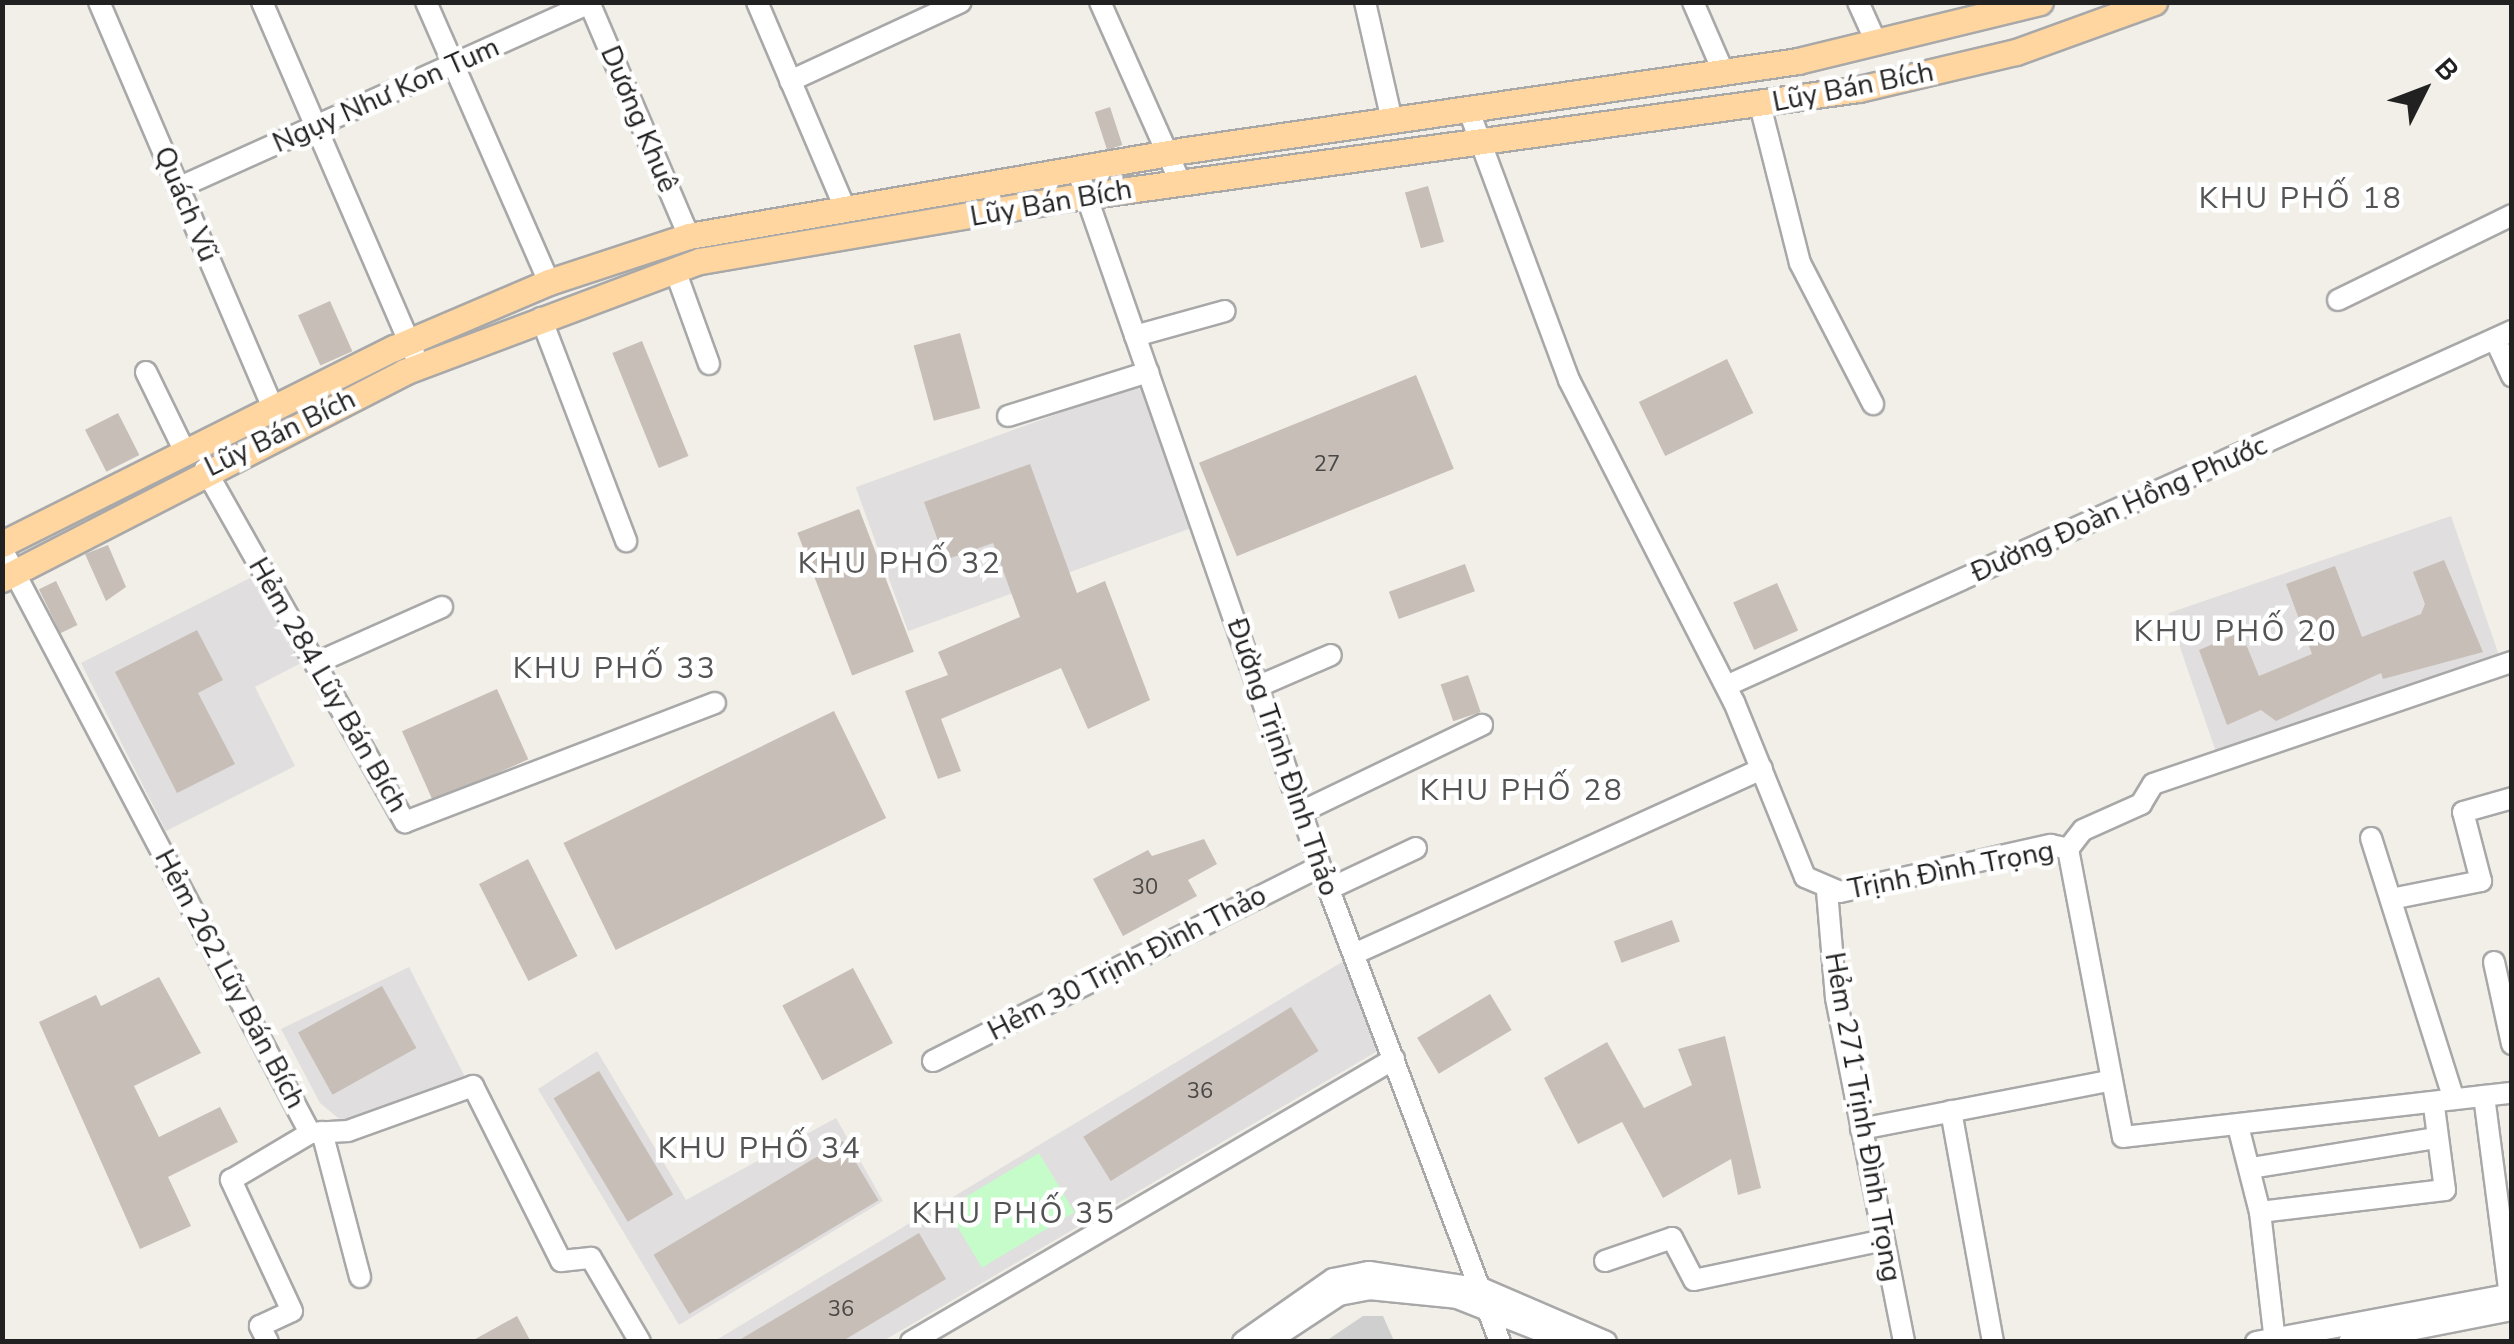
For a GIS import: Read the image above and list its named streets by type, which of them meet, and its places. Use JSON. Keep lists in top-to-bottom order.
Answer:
{
  "streets": {
    "main road": ["Lũy Bán Bích"],
    "street": [
      "Ngụy Như Kon Tum",
      "Dương Khuê",
      "Quách Vũ",
      "Đường Đoàn Hồng Phước",
      "Hẻm 284 Lũy Bán Bích",
      "Đường Trịnh Đình Thảo",
      "Trịnh Đình Trọng",
      "Hẻm 30 Trịnh Đình Thảo",
      "Hẻm 262 Lũy Bán Bích",
      "Hẻm 271 Trịnh Đình Trọng"
    ]
  },
  "crossings": [
    ["Lũy Bán Bích", "Dương Khuê"],
    ["Lũy Bán Bích", "Quách Vũ"],
    ["Lũy Bán Bích", "Hẻm 284 Lũy Bán Bích"],
    ["Lũy Bán Bích", "Đường Trịnh Đình Thảo"],
    ["Lũy Bán Bích", "Trịnh Đình Trọng"],
    ["Lũy Bán Bích", "Hẻm 262 Lũy Bán Bích"],
    ["Ngụy Như Kon Tum", "Dương Khuê"],
    ["Ngụy Như Kon Tum", "Quách Vũ"],
    ["Đường Đoàn Hồng Phước", "Trịnh Đình Trọng"],
    ["Đường Trịnh Đình Thảo", "Hẻm 30 Trịnh Đình Thảo"],
    ["Trịnh Đình Trọng", "Hẻm 271 Trịnh Đình Trọng"]
  ],
  "districts": [
    "KHU PHỐ 18",
    "KHU PHỐ 32",
    "KHU PHỐ 20",
    "KHU PHỐ 33",
    "KHU PHỐ 28",
    "KHU PHỐ 34",
    "KHU PHỐ 35"
  ],
  "house_numbers": [
    "27",
    "30",
    "36",
    "36"
  ],
  "north": "top right"
}
